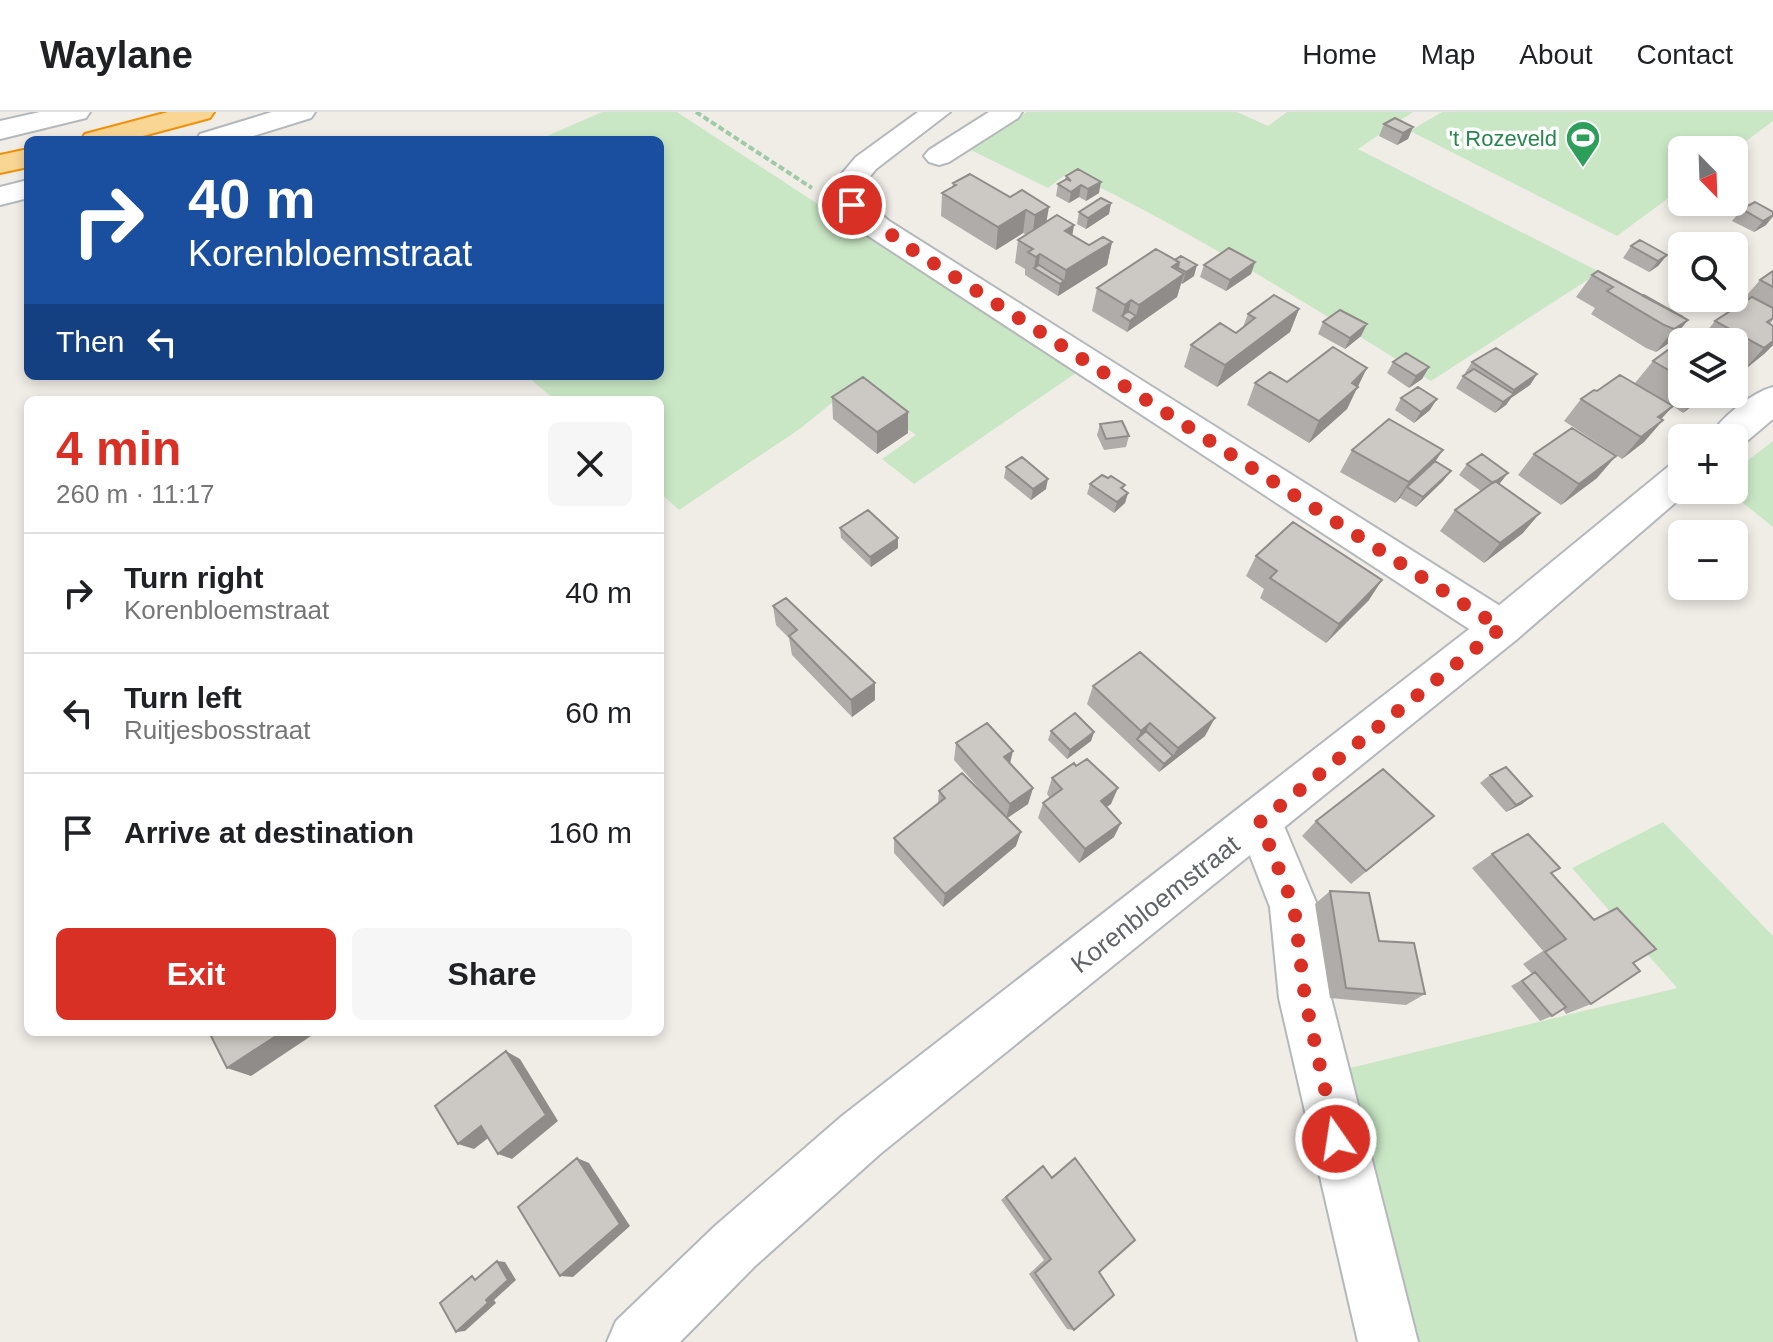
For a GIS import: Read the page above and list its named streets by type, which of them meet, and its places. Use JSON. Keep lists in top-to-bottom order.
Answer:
{
  "streets": {
    "street": ["Korenbloemstraat"]
  },
  "places": {
    "sports": ["'t Rozeveld"]
  },
  "north": "bottom right",
  "page": {
    "header": "Waylane",
    "nav": [
      "Home",
      "Map",
      "About",
      "Contact"
    ],
    "map_buttons": ["+", "−"],
    "turn": ["40 m", "Korenbloemstraat"],
    "then": "Then",
    "heading": ["4 min", "260 m · 11:17"],
    "list": [
      {
        "name": "Turn right",
        "note": "Korenbloemstraat",
        "value": "40 m"
      },
      {
        "name": "Turn left",
        "note": "Ruitjesbosstraat",
        "value": "60 m"
      },
      {
        "name": "Arrive at destination",
        "value": "160 m"
      }
    ],
    "buttons": ["Exit", "Share"]
  }
}
